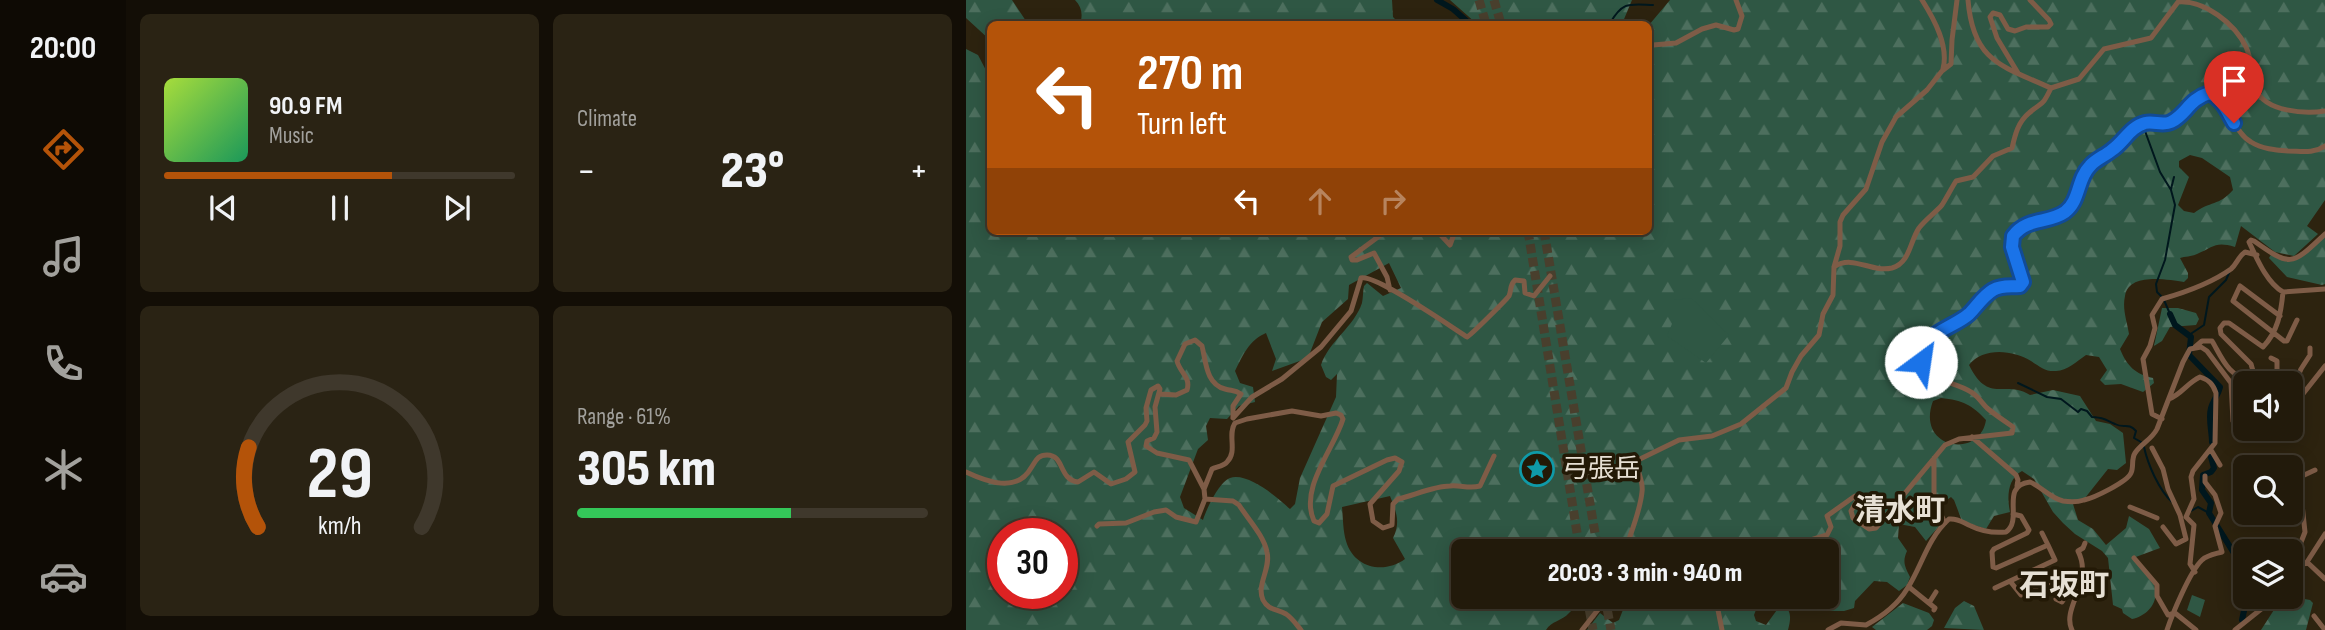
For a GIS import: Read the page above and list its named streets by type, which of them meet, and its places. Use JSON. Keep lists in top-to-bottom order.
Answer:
{
  "districts": ["清水町", "石坂町"],
  "places": {
    "place": ["弓張岳"]
  },
  "page": {
    "tabs": "20:00",
    "tile": [
      "Climate",
      ["Range · 61%", "305 km"]
    ],
    "turn": ["270 m", "Turn left"],
    "song": ["90.9 FM", "Music"],
    "heat": ["−", "23°", "+"],
    "limit": "30",
    "trip": "20:03 · 3 min · 940 m",
    "gauge": ["29", "km/h"]
  }
}
